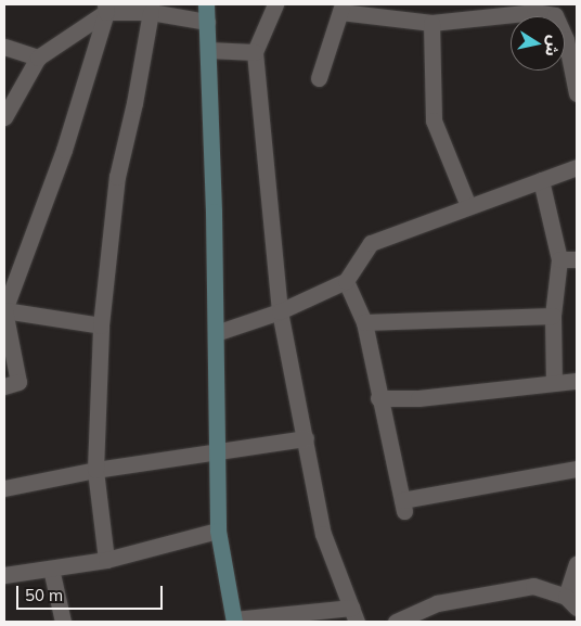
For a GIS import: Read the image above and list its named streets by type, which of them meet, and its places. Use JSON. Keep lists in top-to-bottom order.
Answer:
{
  "scale_bar": "50 m",
  "north": "right"
}
